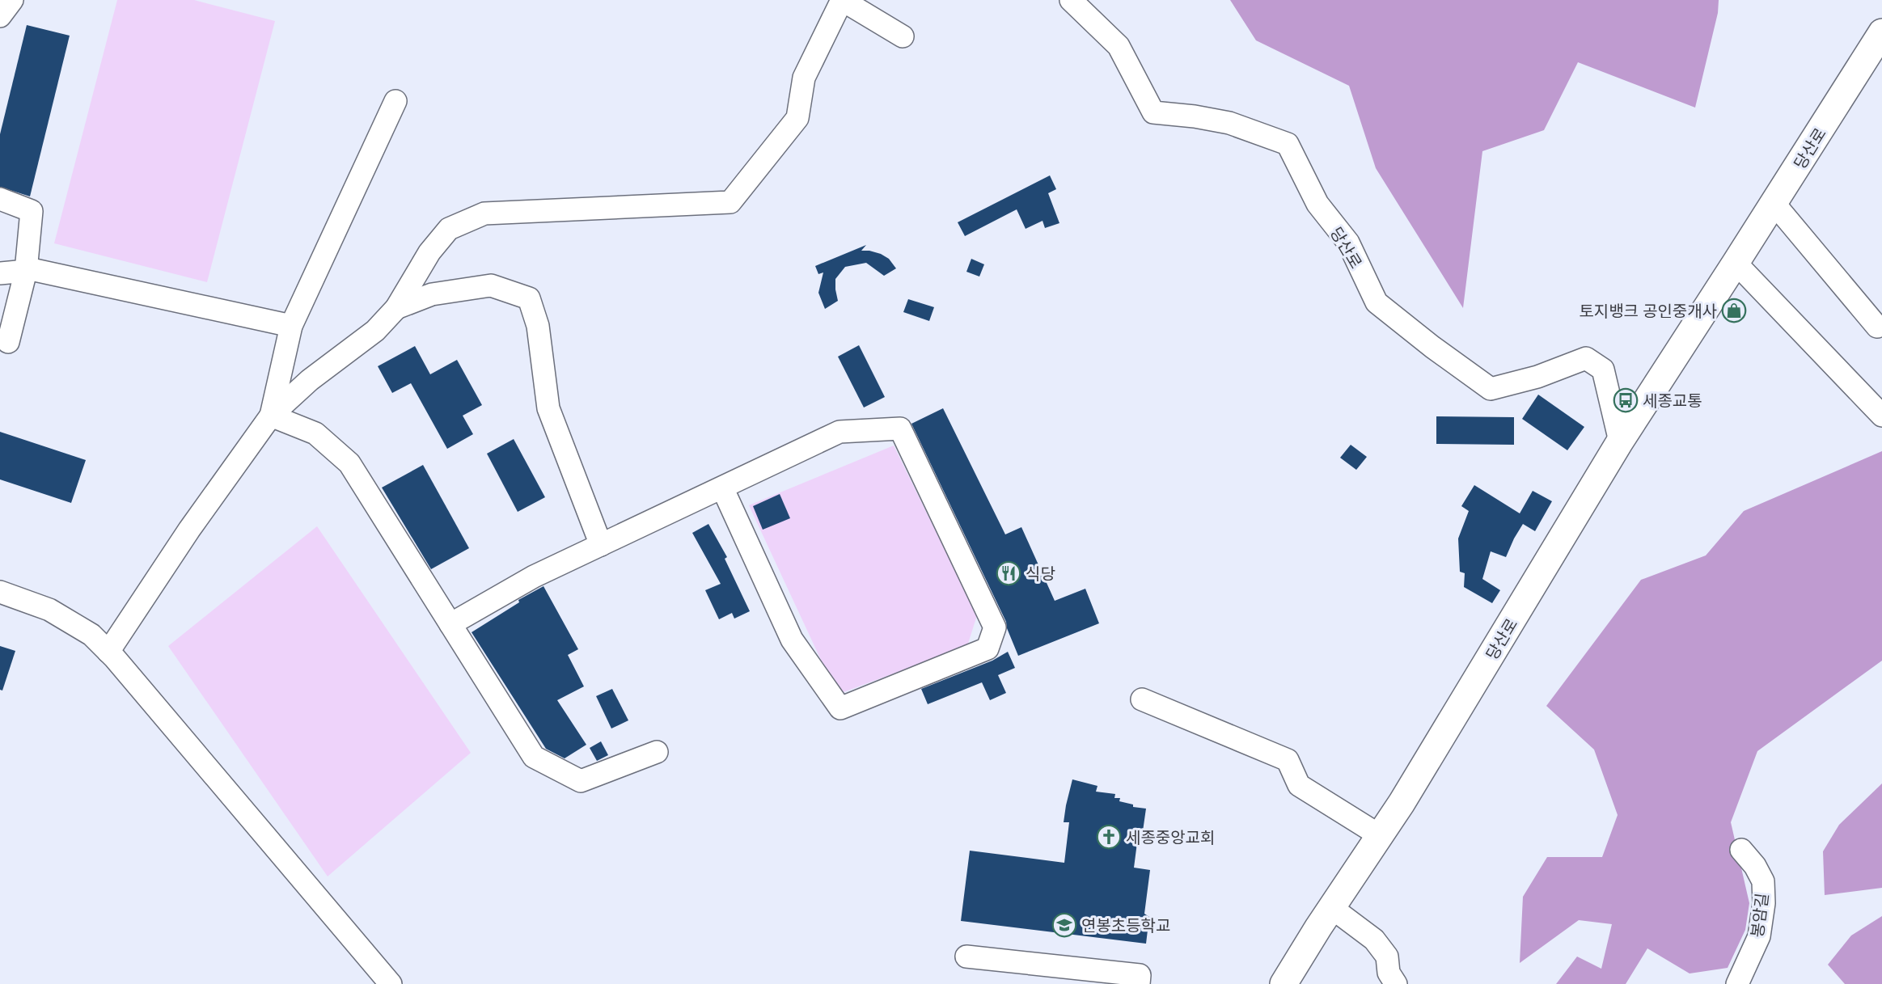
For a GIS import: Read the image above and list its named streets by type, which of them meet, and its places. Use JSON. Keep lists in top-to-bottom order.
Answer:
{
  "streets": {
    "main road": ["당산로"],
    "street": ["봉암길"]
  },
  "places": {
    "shop": ["토지뱅크 공인중개사"],
    "bus stop": ["세종교통"],
    "restaurant": ["식당"],
    "church": ["세종중앙교회"],
    "school or university": ["연봉초등학교"]
  }
}
